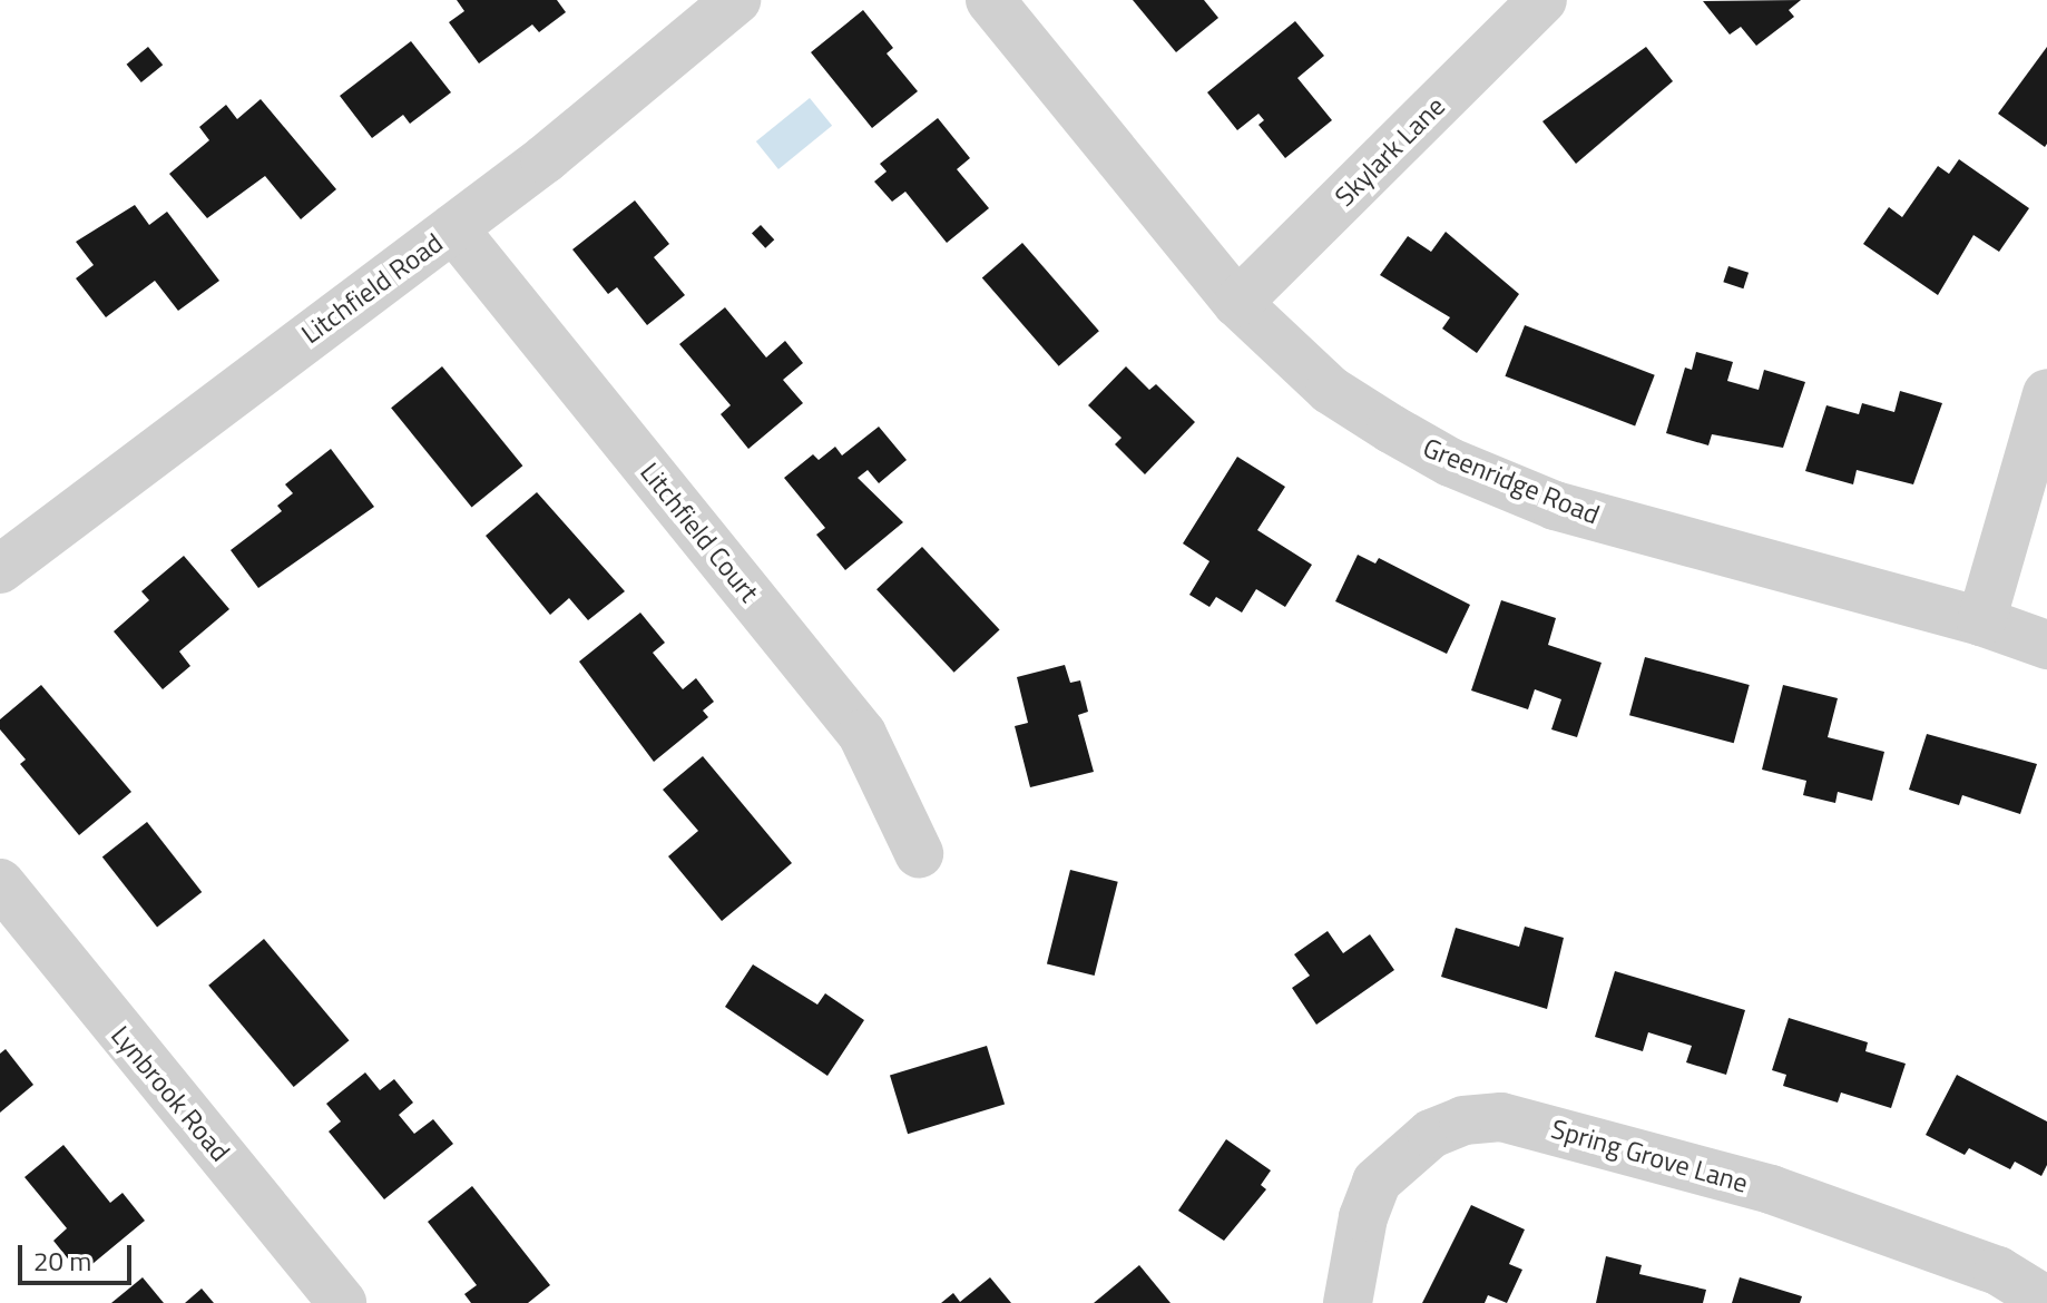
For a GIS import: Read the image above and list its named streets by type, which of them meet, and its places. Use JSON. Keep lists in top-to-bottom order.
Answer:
{
  "streets": {
    "street": [
      "Skylark Lane",
      "Litchfield Road",
      "Greenridge Road",
      "Litchfield Court",
      "Lynbrook Road",
      "Spring Grove Lane"
    ]
  },
  "crossings": [
    ["Skylark Lane", "Greenridge Road"],
    ["Litchfield Road", "Litchfield Court"]
  ],
  "scale_bar": "20 m"
}
